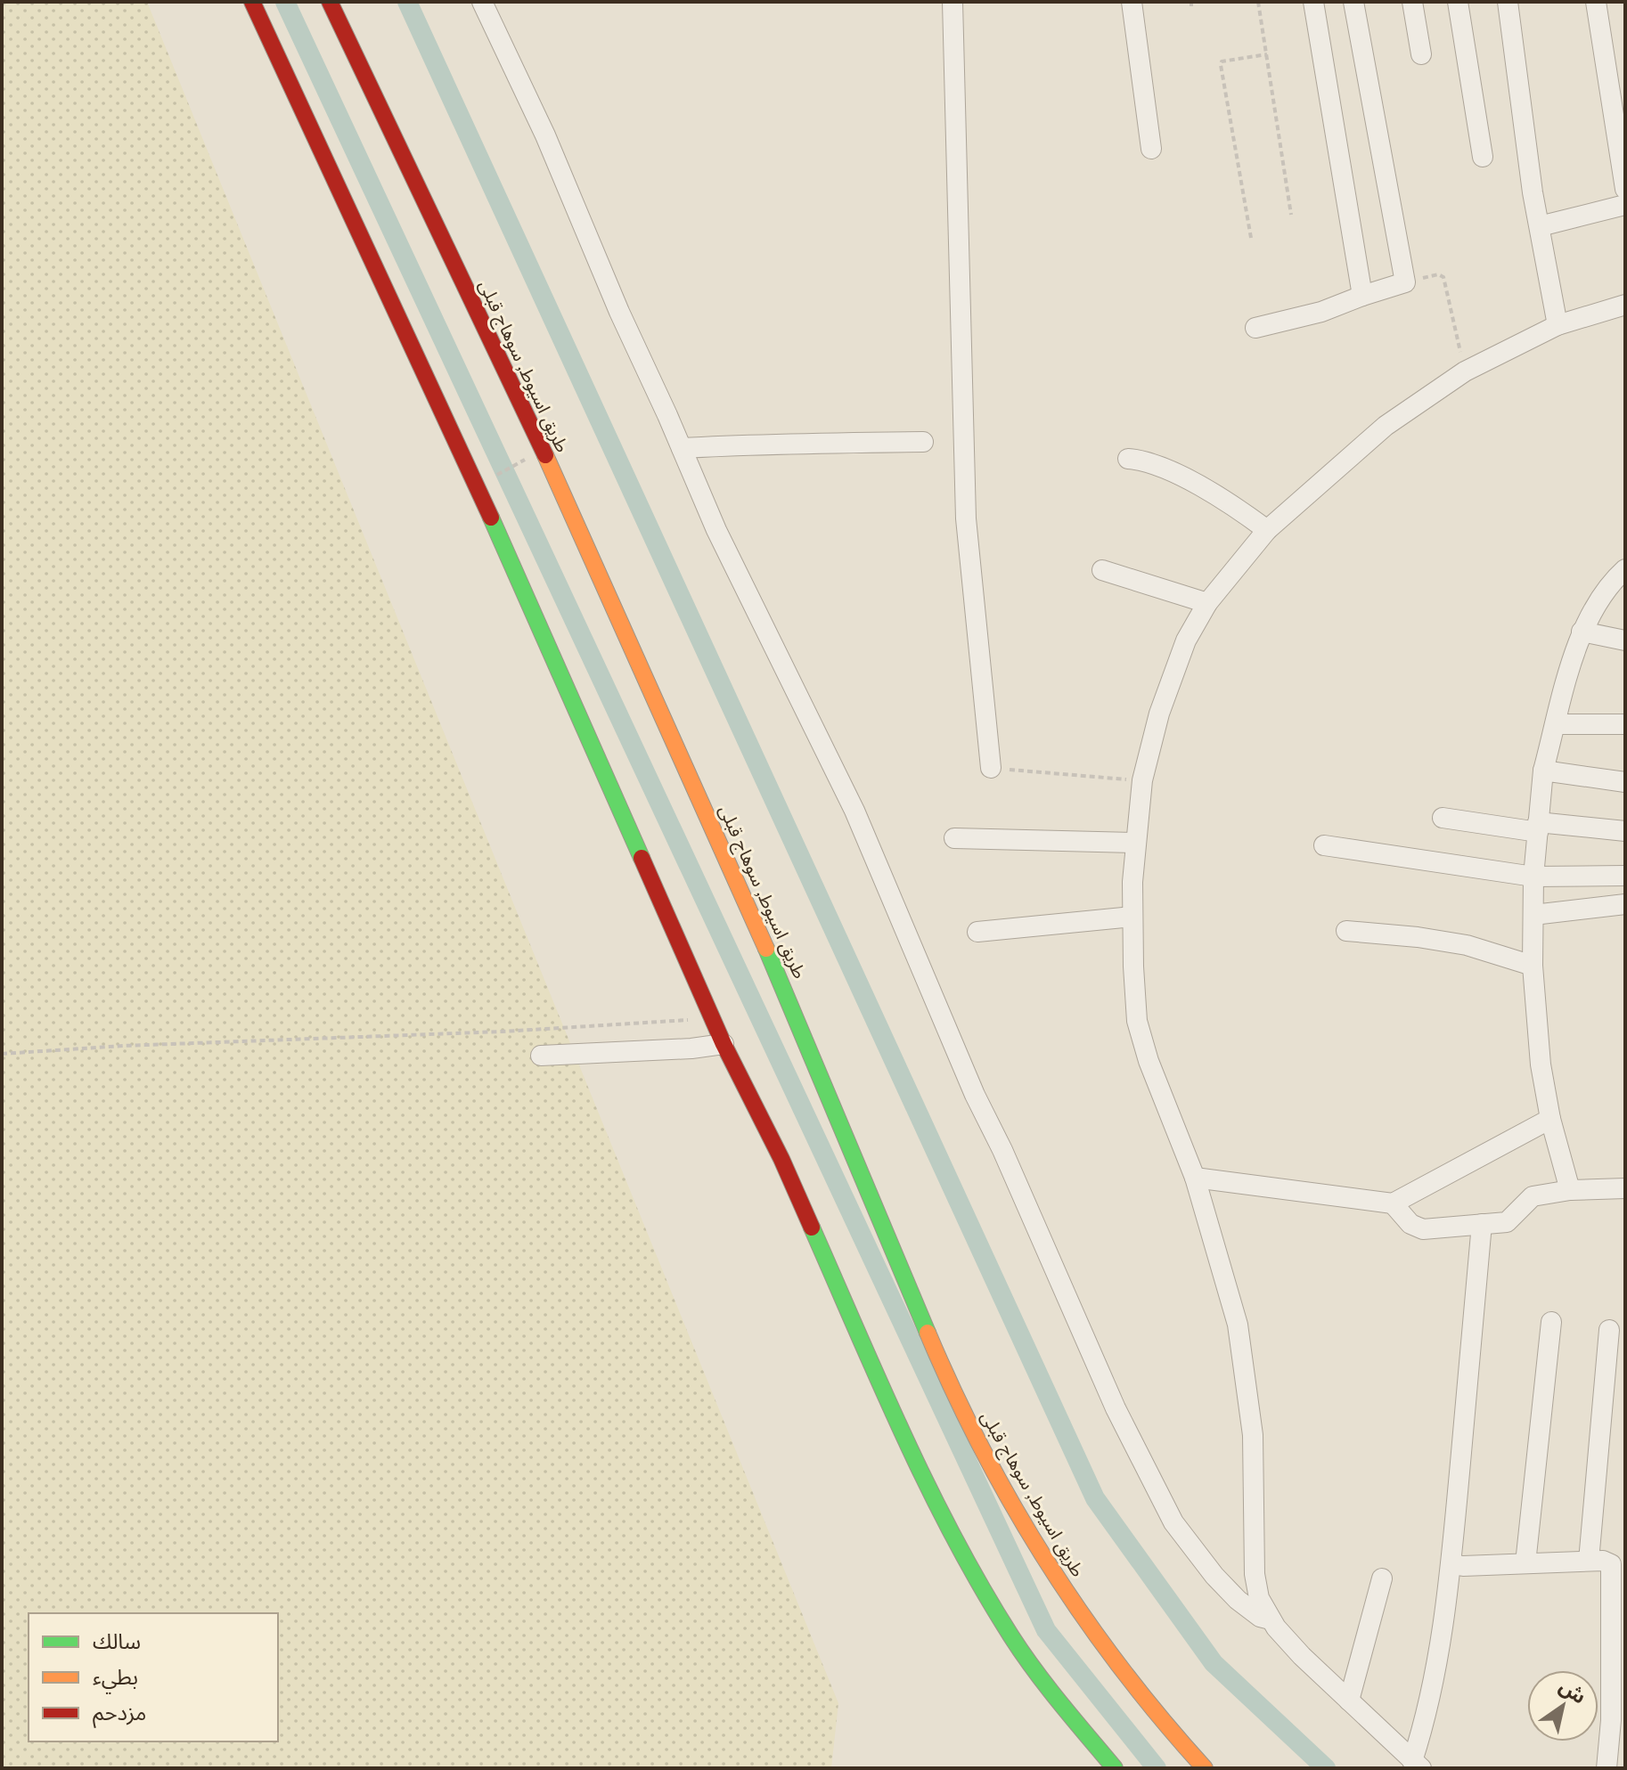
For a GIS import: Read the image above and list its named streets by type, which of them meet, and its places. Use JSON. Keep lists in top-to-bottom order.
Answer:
{
  "streets": {
    "main road": ["طريق اسيوط, سوهاج قبلى"]
  },
  "legend": ["سالك", "بطيء", "مزدحم"],
  "north": "top right"
}
